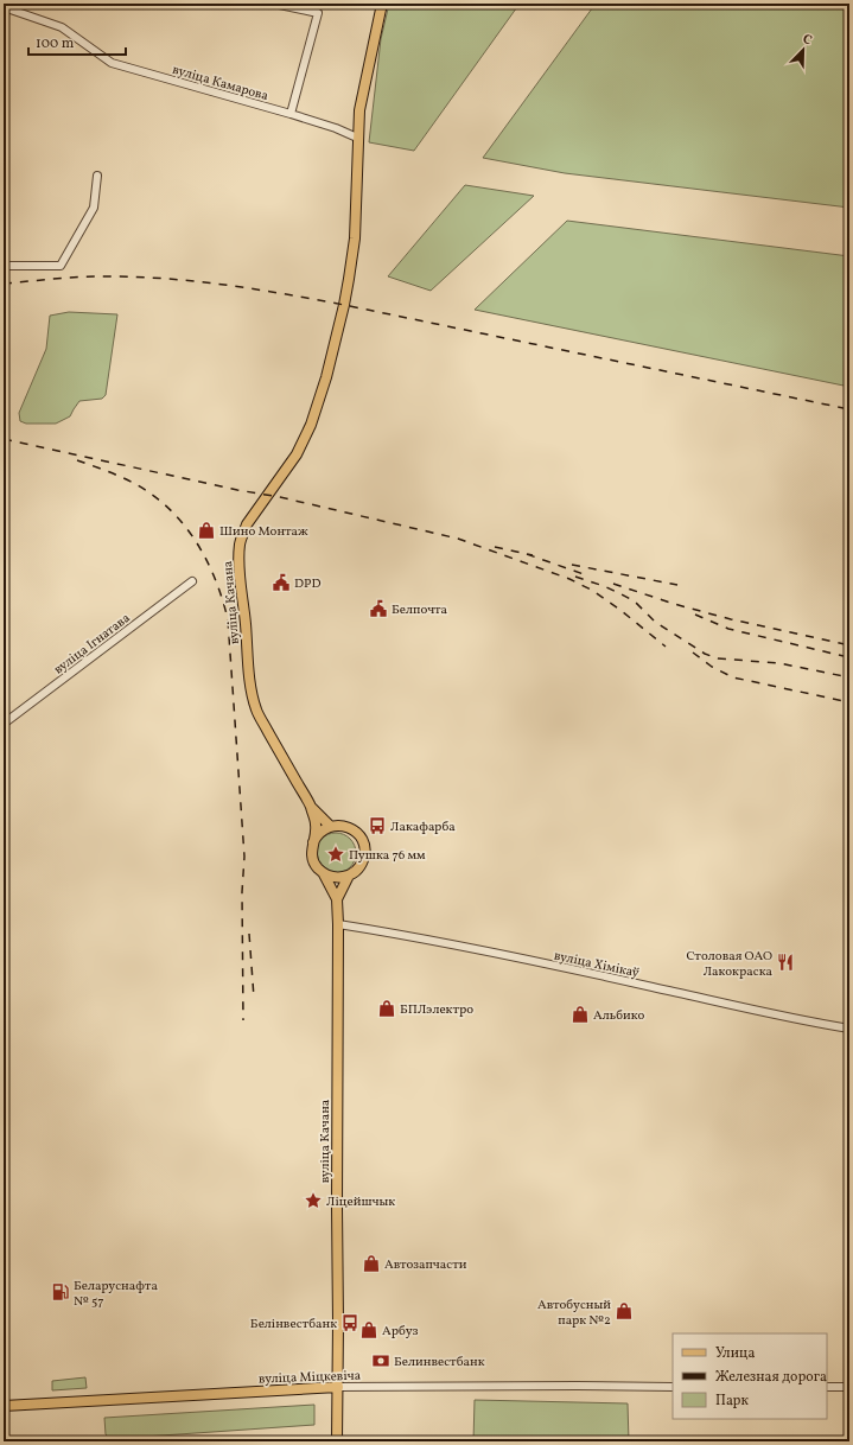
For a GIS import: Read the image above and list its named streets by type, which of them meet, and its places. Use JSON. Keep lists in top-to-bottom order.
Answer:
{
  "streets": {
    "main road": ["вуліца Качана", "вуліца Міцкевіча"],
    "street": ["вуліца Камарова", "вуліца Ігнатава", "вуліца Хімікаў"]
  },
  "crossings": [
    ["вуліца Камарова", "вуліца Качана"],
    ["вуліца Качана", "вуліца Хімікаў"],
    ["вуліца Качана", "вуліца Міцкевіча"]
  ],
  "places": {
    "shop": [
      "Шино Монтаж",
      "БПЛэлектро",
      "Альбико",
      "Автозапчасти",
      "Автобусный парк №2",
      "Арбуз"
    ],
    "public building": ["DPD", "Белпочта"],
    "bus stop": ["Лакафарба", "Белінвестбанк"],
    "place": ["Пушка 76 мм", "Ліцейшчык"],
    "restaurant": ["Столовая ОАО Лакокраска"],
    "fuel station": ["Беларуснафта № 57"],
    "bank": ["Белинвестбанк"]
  },
  "legend": ["Улица", "Железная дорога", "Парк"],
  "scale_bar": "100 m",
  "north": "top right"
}
